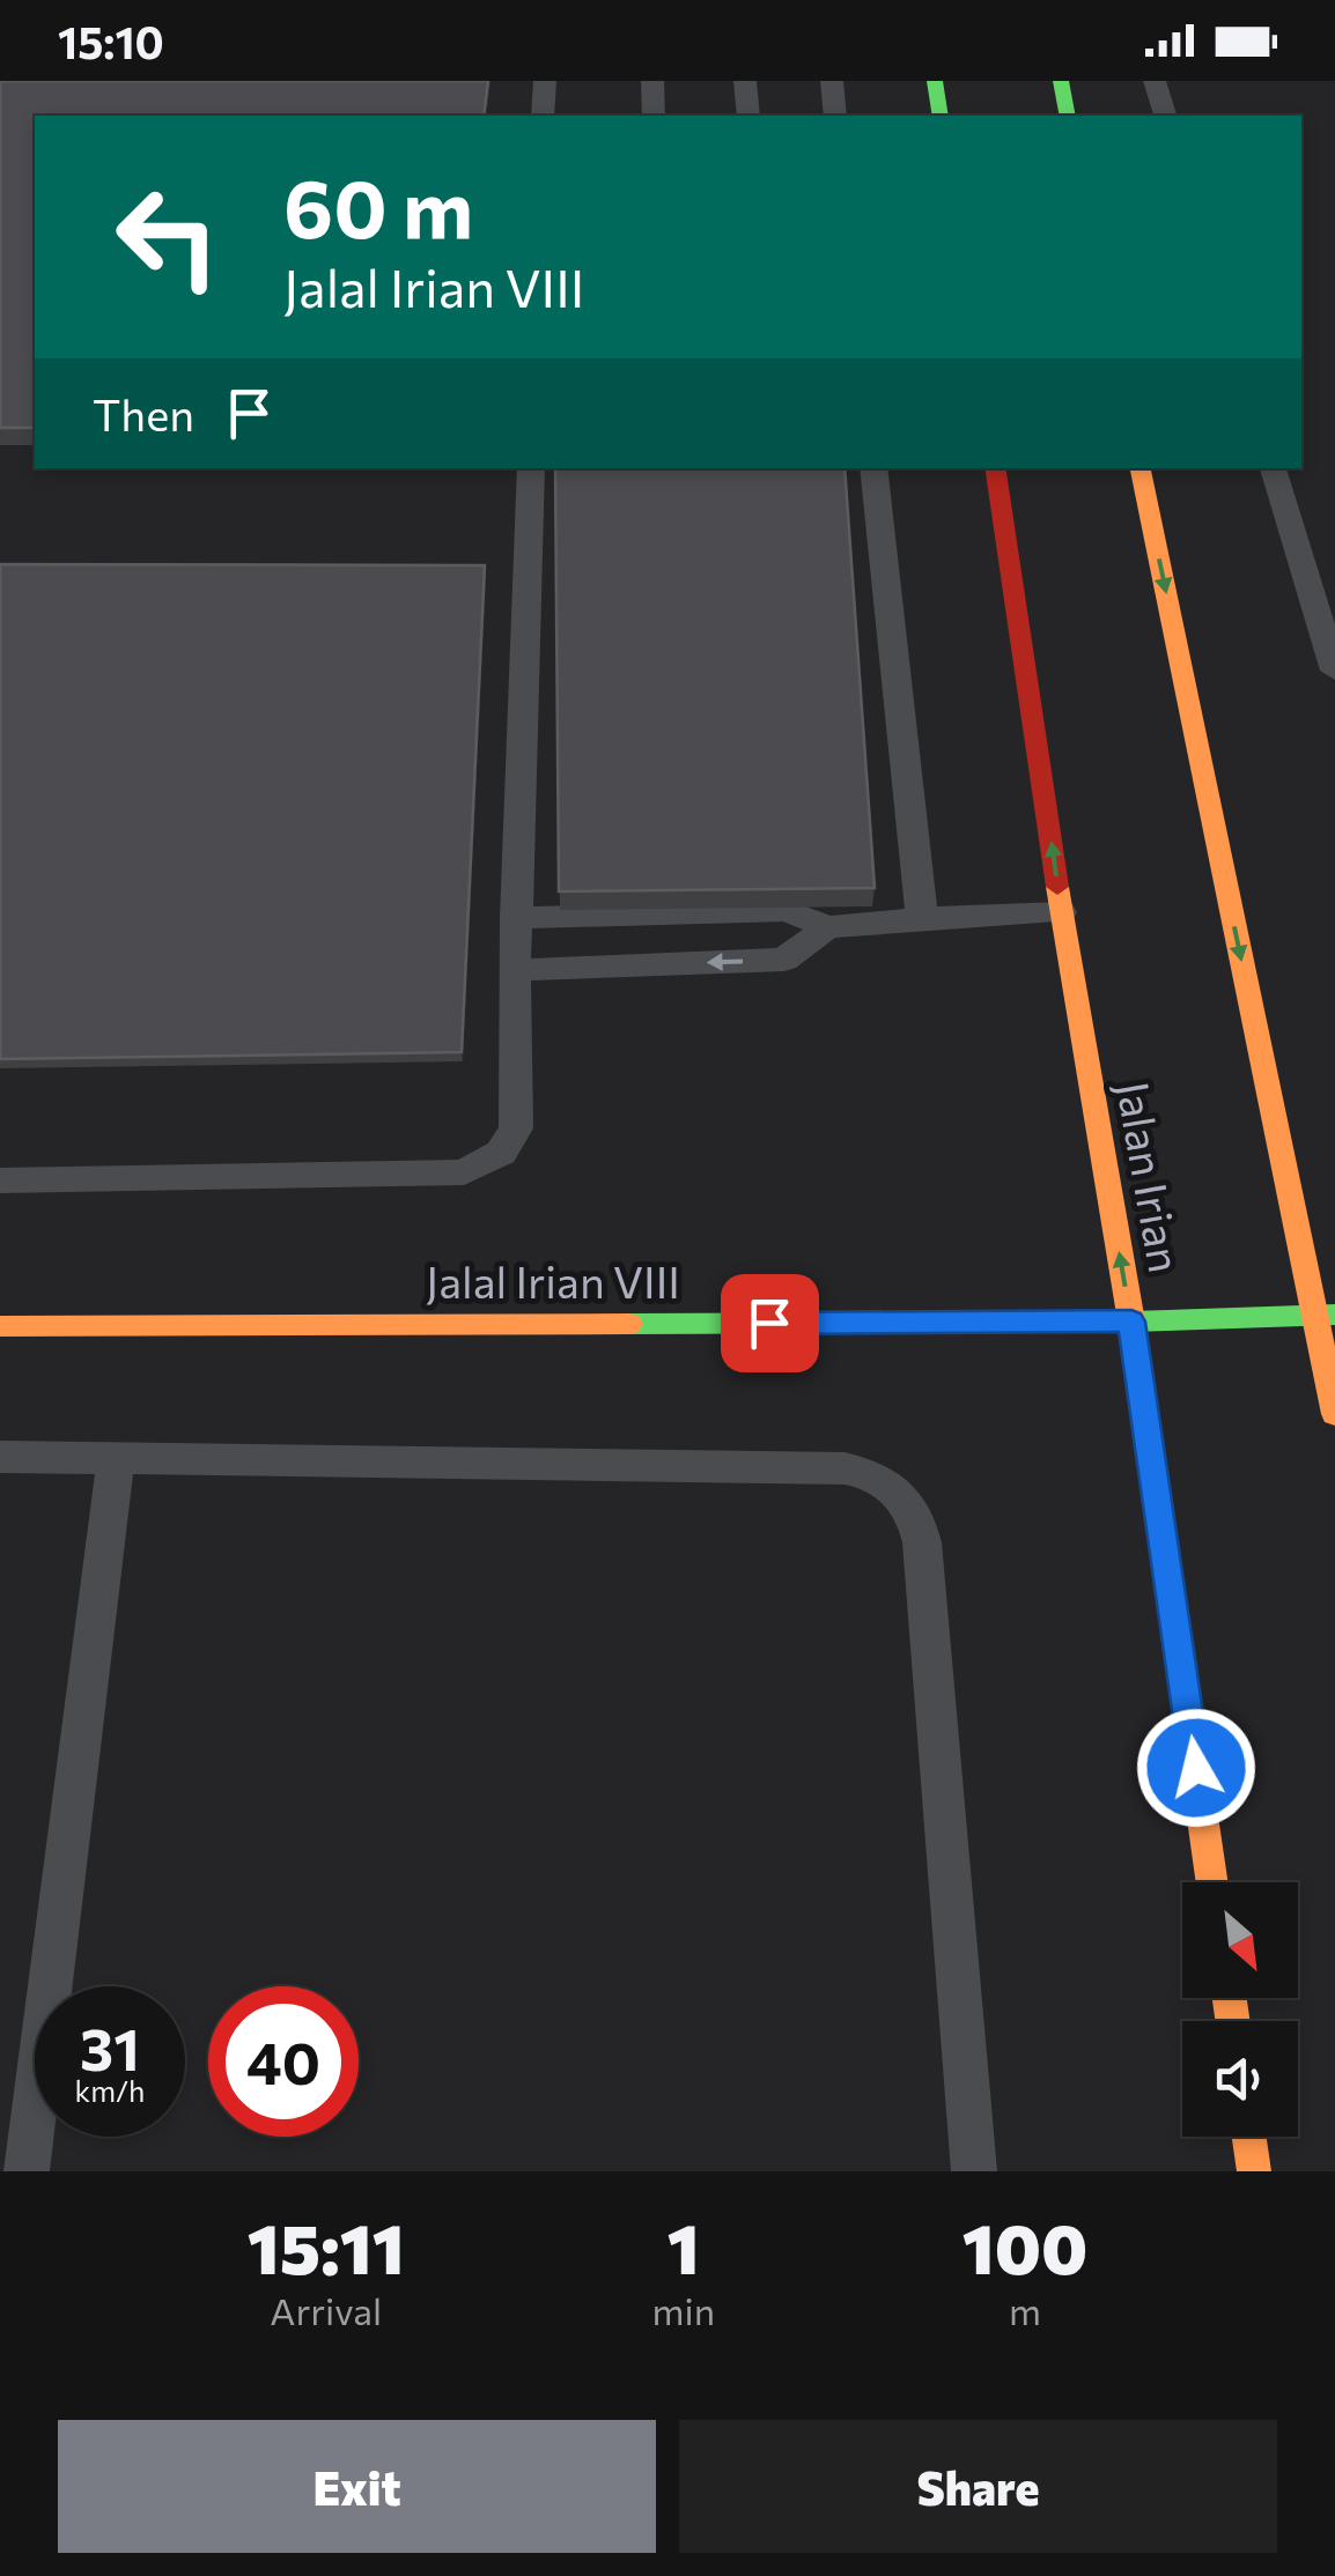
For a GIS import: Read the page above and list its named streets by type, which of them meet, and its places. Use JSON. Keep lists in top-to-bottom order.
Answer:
{
  "streets": {
    "street": ["Jalan Irian", "Jalal Irian VIII"]
  },
  "crossings": [
    ["Jalan Irian", "Jalal Irian VIII"]
  ],
  "north": "bottom right",
  "page": {
    "status": "15:10",
    "turn": ["60 m", "Jalal Irian VIII"],
    "then": "Then",
    "speed": "31 km/h",
    "limit": "40",
    "eta": [
      "15:11",
      "Arrival",
      "1",
      "min",
      "100",
      "m"
    ],
    "buttons": ["Exit", "Share"]
  }
}
